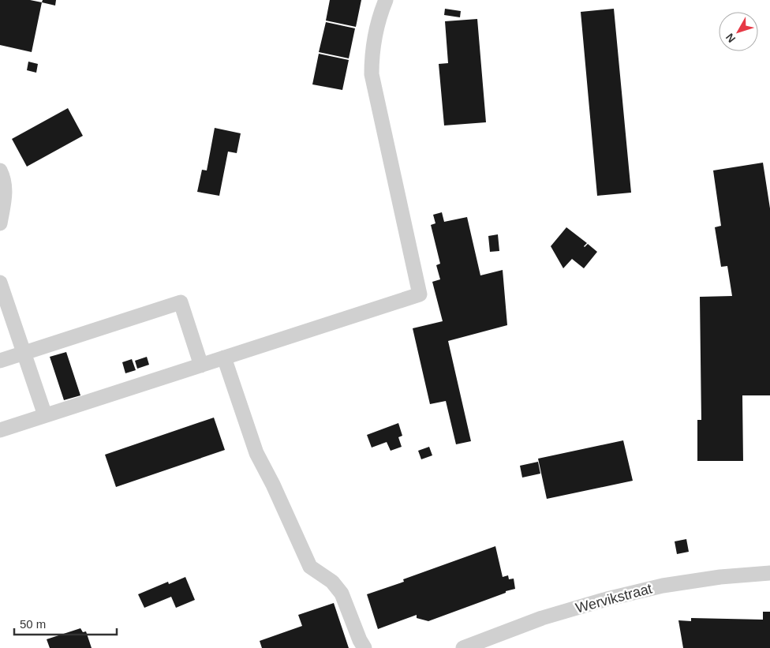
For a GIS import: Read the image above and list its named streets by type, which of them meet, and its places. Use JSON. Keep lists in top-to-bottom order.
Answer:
{
  "streets": {
    "street": ["Wervikstraat"]
  },
  "scale_bar": "50 m",
  "north": "bottom left"
}
